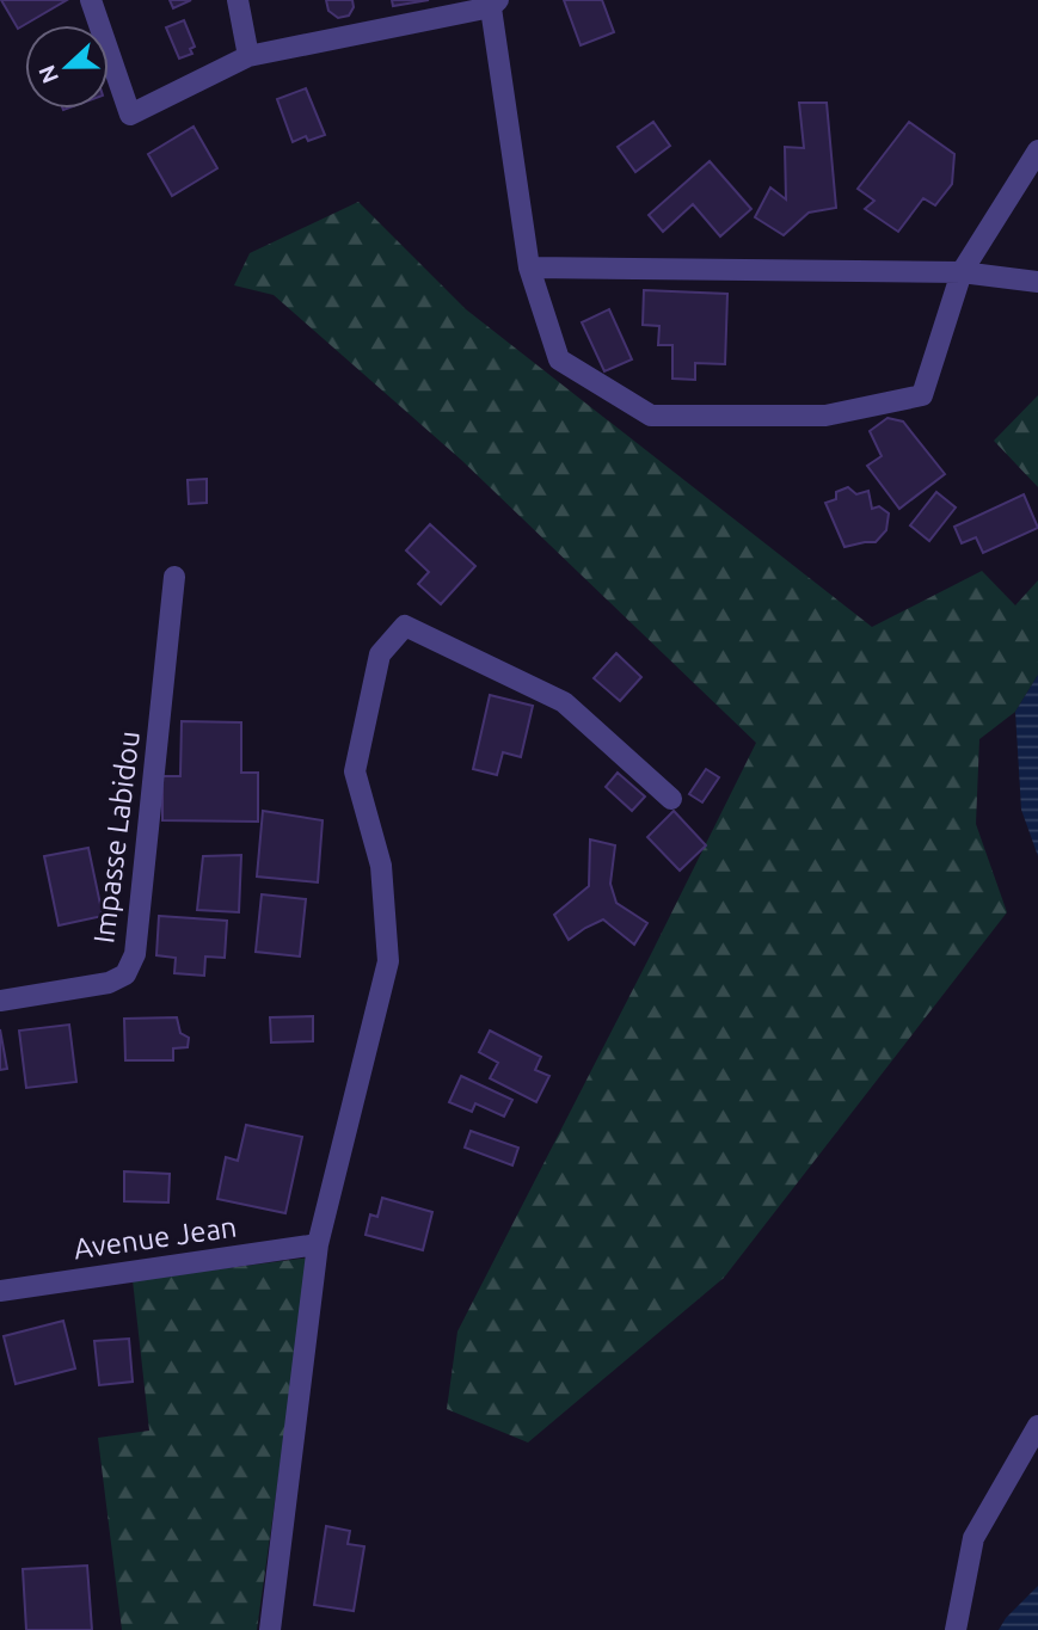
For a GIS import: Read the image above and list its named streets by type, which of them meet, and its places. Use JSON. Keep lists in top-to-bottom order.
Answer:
{
  "streets": {
    "street": ["Impasse Labidou", "Avenue Jean"]
  },
  "north": "left"
}
